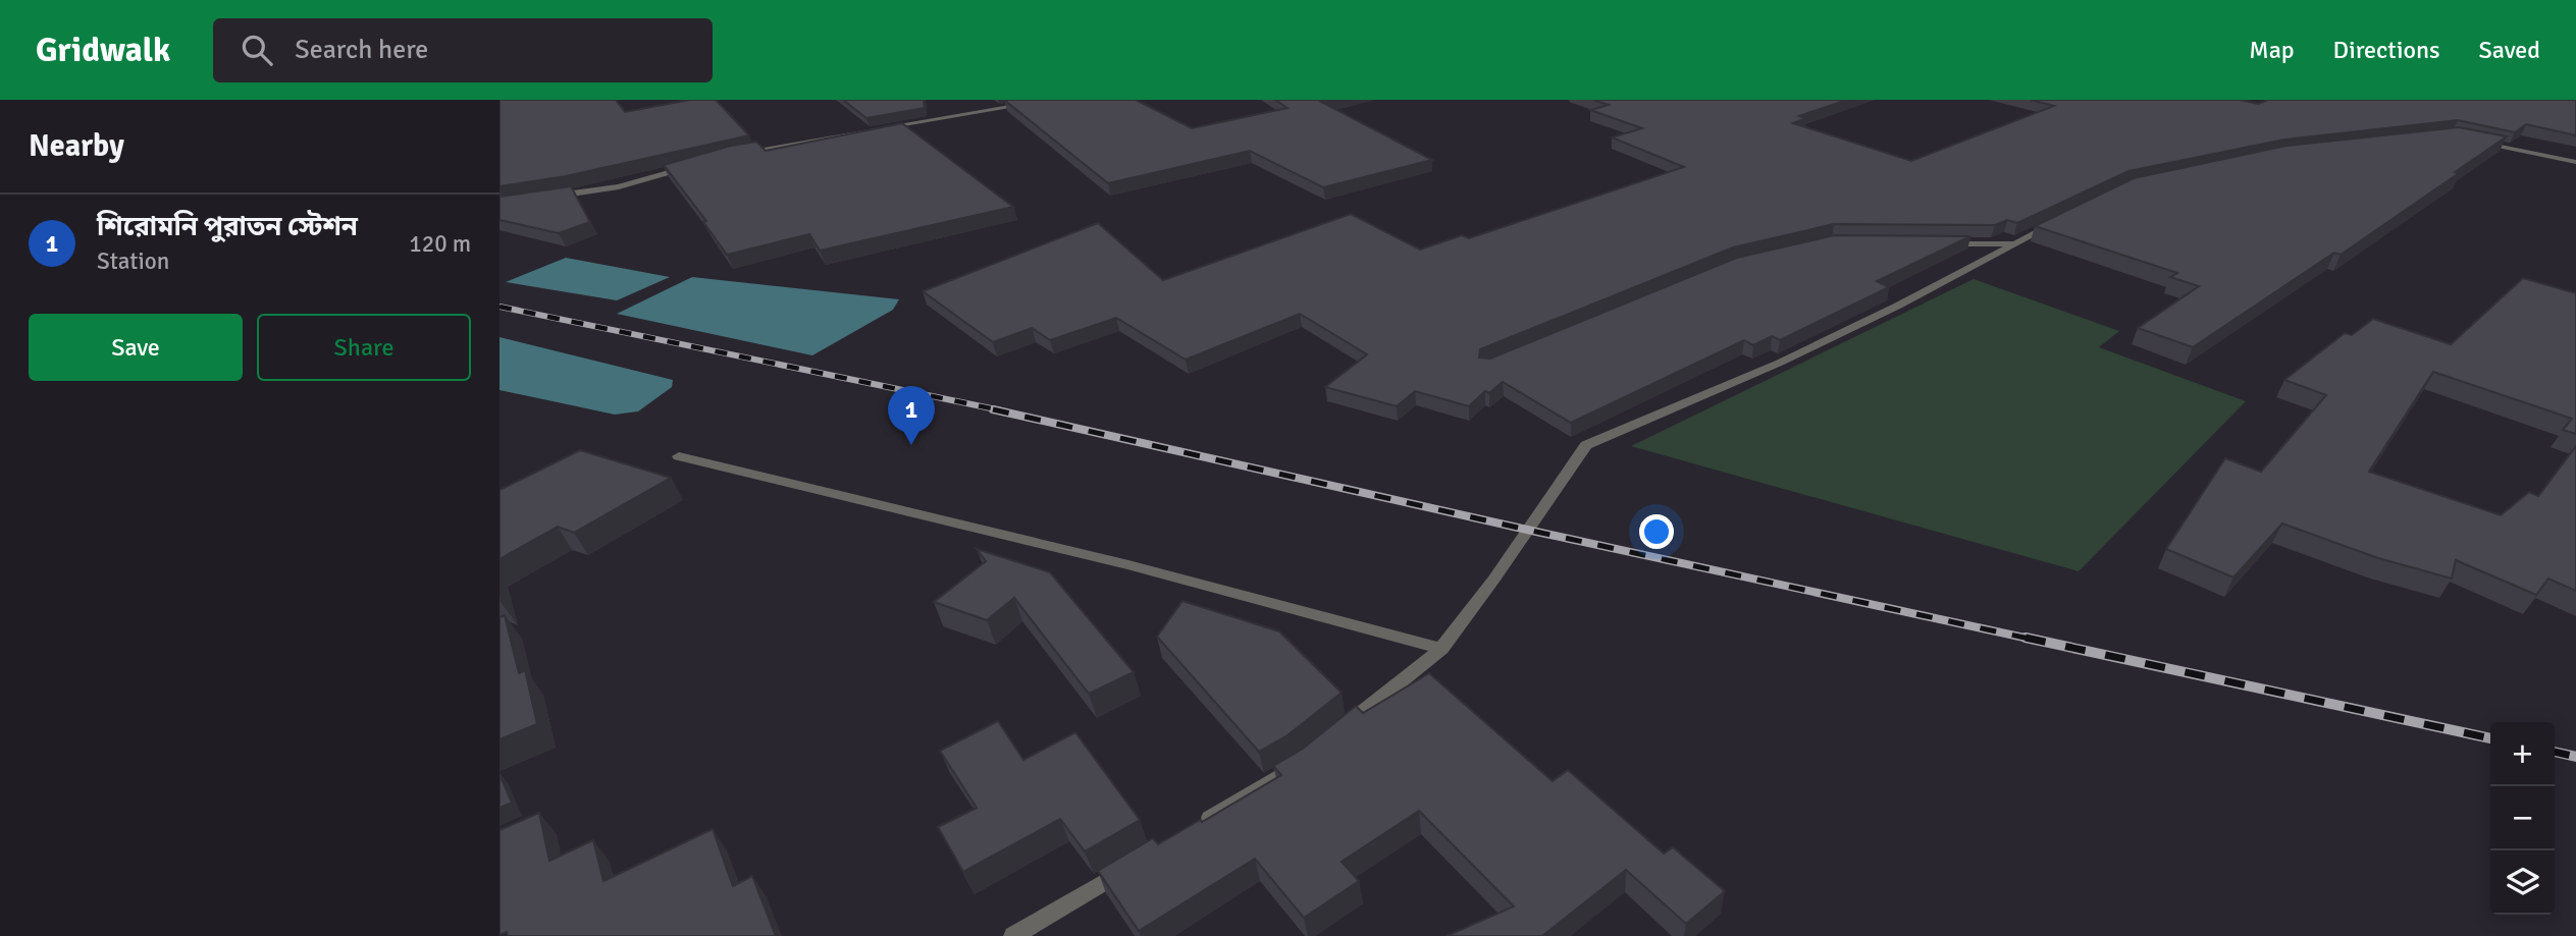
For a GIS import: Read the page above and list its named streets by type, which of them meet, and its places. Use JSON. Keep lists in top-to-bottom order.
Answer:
{
  "page": {
    "header": "Gridwalk",
    "search": "Search here",
    "nav": ["Map", "Directions", "Saved"],
    "heading": "Nearby",
    "list": [
      {
        "mark": "1",
        "name": "শিরোমনি পুরাতন স্টেশন",
        "note": "Station",
        "value": "120 m"
      }
    ],
    "buttons": ["Save", "Share"],
    "pins": "1",
    "map_buttons": ["+", "−"]
  }
}
